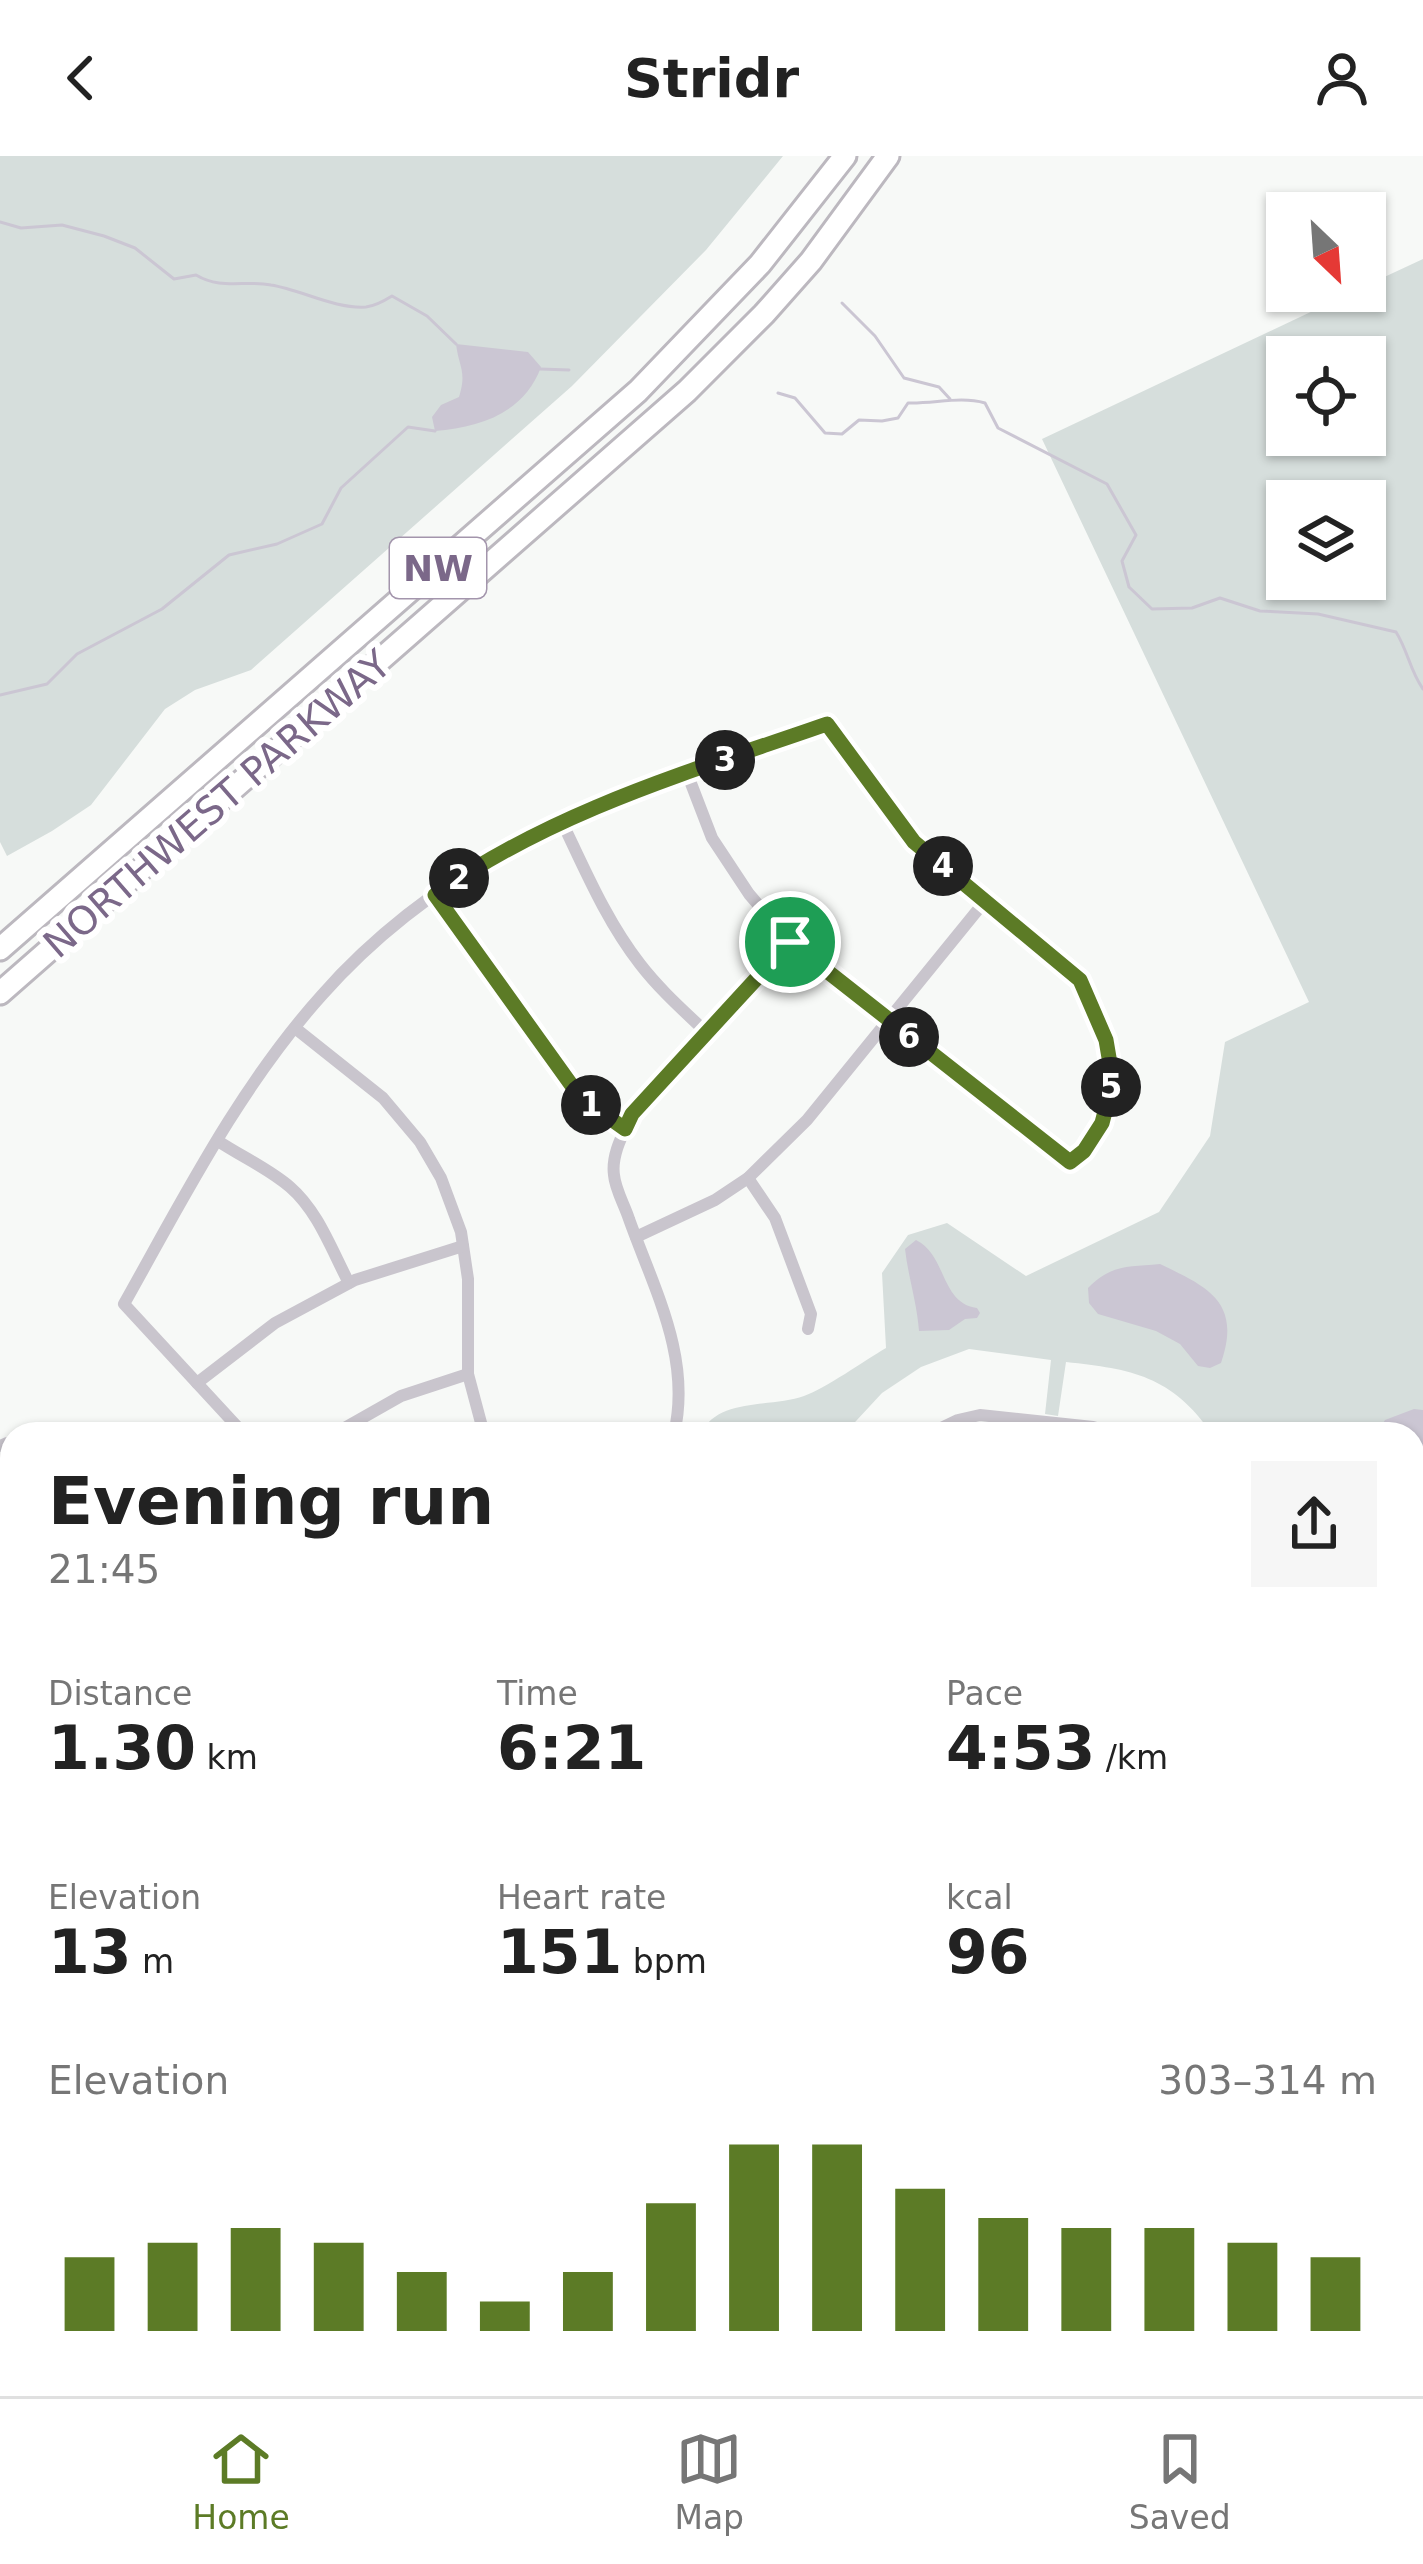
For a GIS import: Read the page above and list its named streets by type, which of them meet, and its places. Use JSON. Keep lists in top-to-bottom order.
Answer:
{
  "streets": {
    "highway": ["NW", "NORTHWEST PARKWAY"]
  },
  "north": "bottom right",
  "page": {
    "header": "Stridr",
    "pins": [
      "3",
      "4",
      "2",
      "6",
      "5",
      "1"
    ],
    "heading": ["Evening run", "21:45"],
    "stats": [
      ["Distance", "1.30 km"],
      ["Time", "6:21"],
      ["Pace", "4:53 /km"],
      ["Elevation", "13 m"],
      ["Heart rate", "151 bpm"],
      ["kcal", "96"]
    ],
    "chart": ["Elevation", "303–314 m"],
    "tabs": ["Home", "Map", "Saved"]
  }
}
